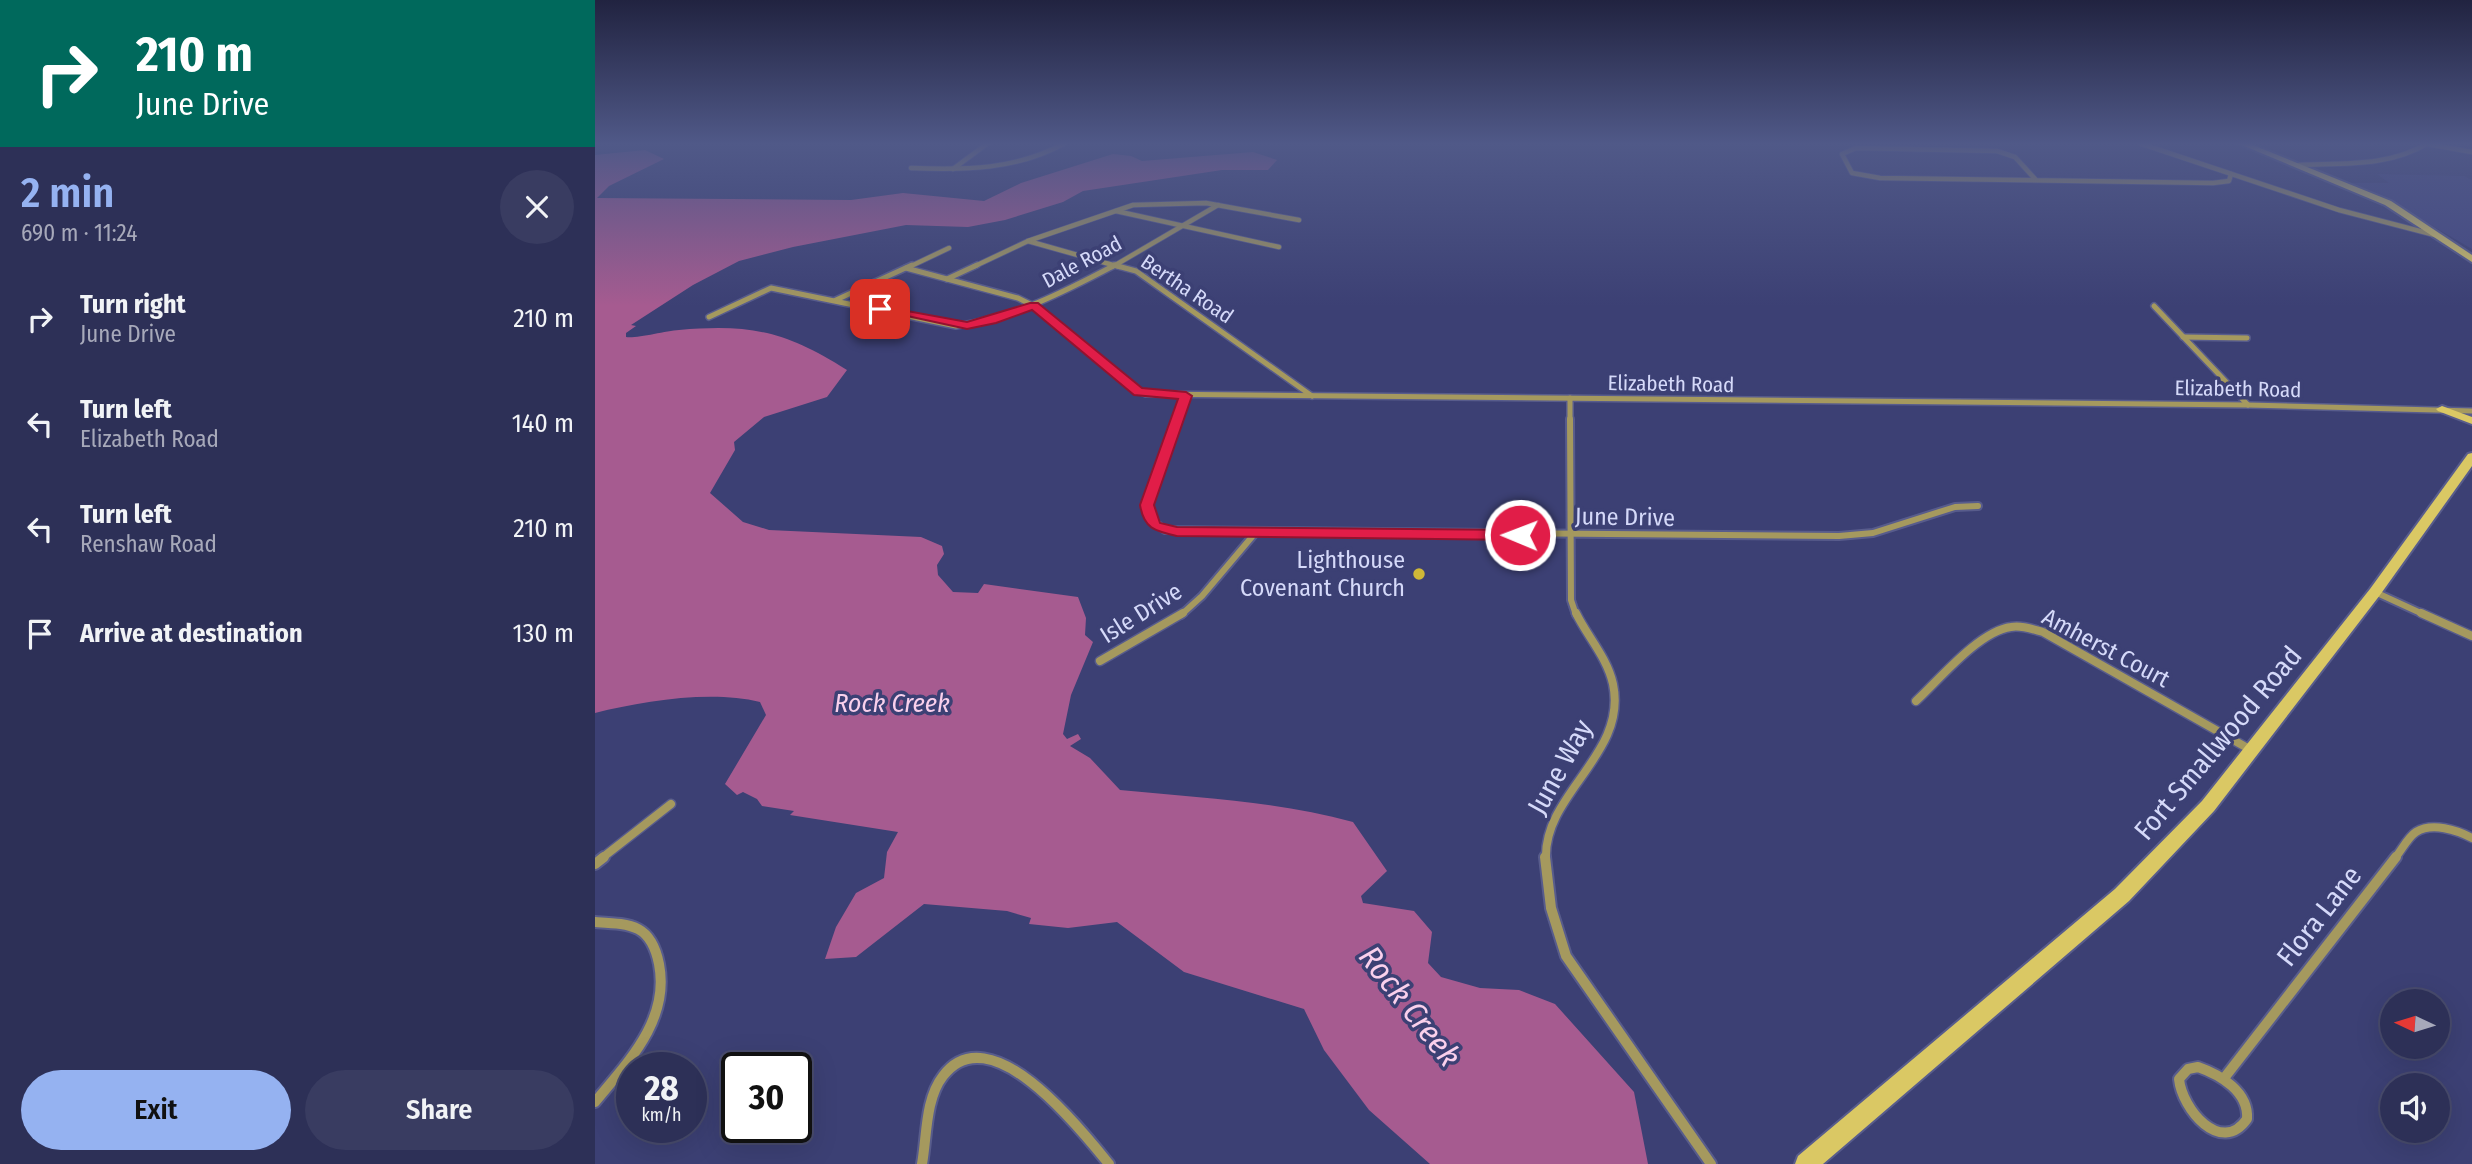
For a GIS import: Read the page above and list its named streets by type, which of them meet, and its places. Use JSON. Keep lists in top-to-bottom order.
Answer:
{
  "streets": {
    "main road": ["Fort Smallwood Road"],
    "street": [
      "Dale Road",
      "Bertha Road",
      "Elizabeth Road",
      "June Drive",
      "Isle Drive",
      "Amherst Court",
      "June Way",
      "Flora Lane"
    ]
  },
  "crossings": [
    ["Dale Road", "Bertha Road"],
    ["Dale Road", "Elizabeth Road"],
    ["Bertha Road", "Elizabeth Road"],
    ["Elizabeth Road", "June Drive"],
    ["Elizabeth Road", "June Way"],
    ["June Drive", "Isle Drive"],
    ["June Drive", "June Way"],
    ["Amherst Court", "Fort Smallwood Road"]
  ],
  "water": ["Rock Creek"],
  "places": ["Lighthouse Covenant Church"],
  "north": "left",
  "page": {
    "turn": ["210 m", "June Drive"],
    "heading": ["2 min", "690 m · 11:24"],
    "list": [
      {
        "name": "Turn right",
        "note": "June Drive",
        "value": "210 m"
      },
      {
        "name": "Turn left",
        "note": "Elizabeth Road",
        "value": "140 m"
      },
      {
        "name": "Turn left",
        "note": "Renshaw Road",
        "value": "210 m"
      },
      {
        "name": "Arrive at destination",
        "value": "130 m"
      }
    ],
    "speed": "28 km/h",
    "limit": "30",
    "buttons": ["Exit", "Share"]
  }
}
